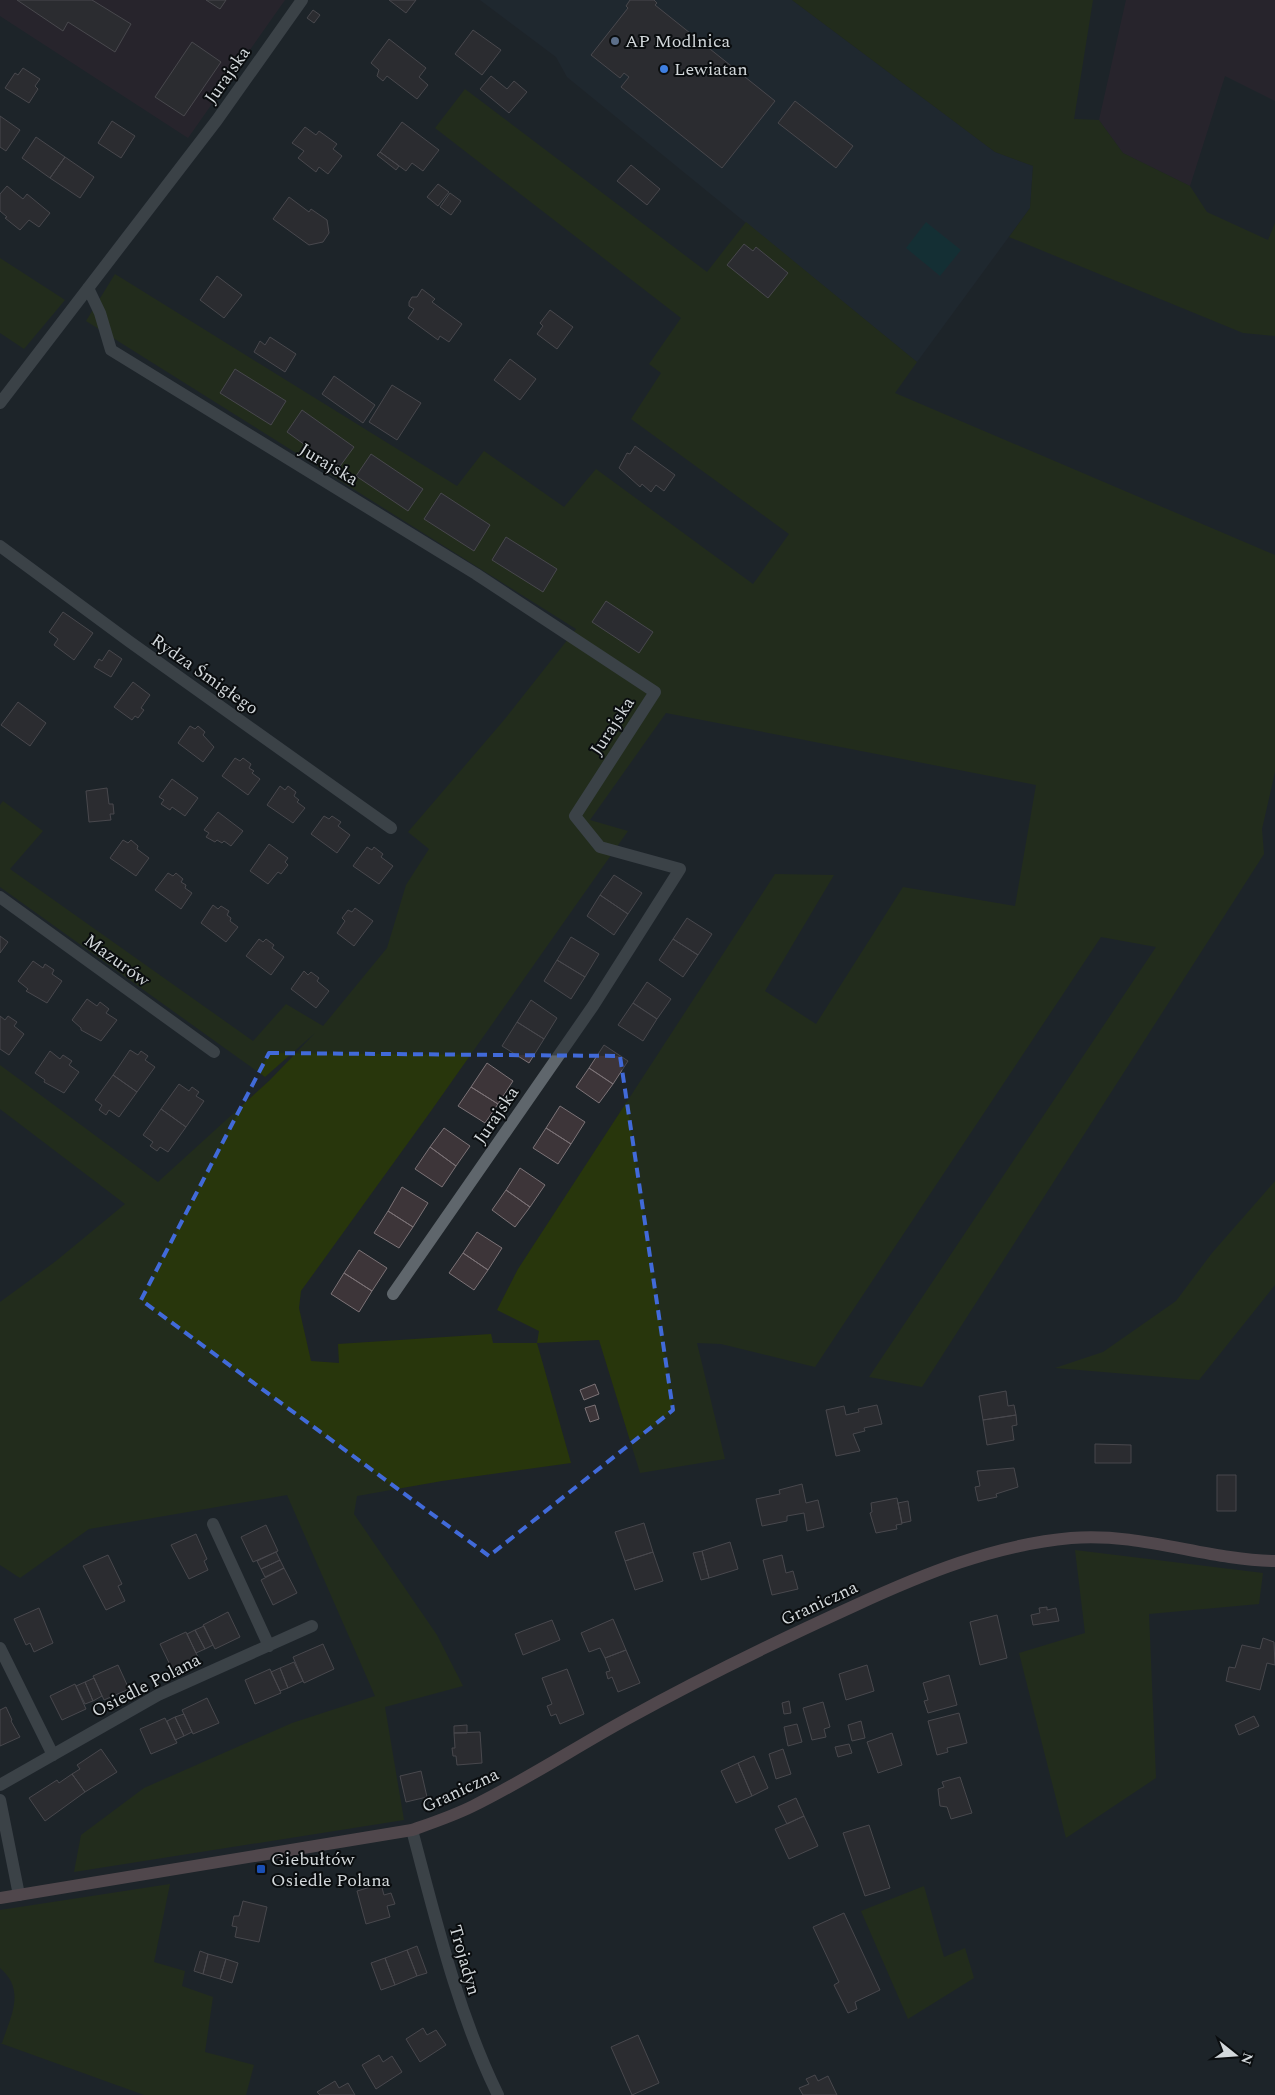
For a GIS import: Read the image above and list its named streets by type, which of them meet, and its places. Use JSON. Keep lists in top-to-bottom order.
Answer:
{
  "streets": {
    "street": [
      "Jurajska",
      "Rydza Śmigłego",
      "Mazurów",
      "Graniczna",
      "Osiedle Polana",
      "Trojadyn"
    ]
  },
  "crossings": [
    ["Graniczna", "Trojadyn"]
  ],
  "places": {
    "other": ["AP Modlnica", "Lewiatan"],
    "transit": ["Giebułtów Osiedle Polana"]
  },
  "north": "right"
}
